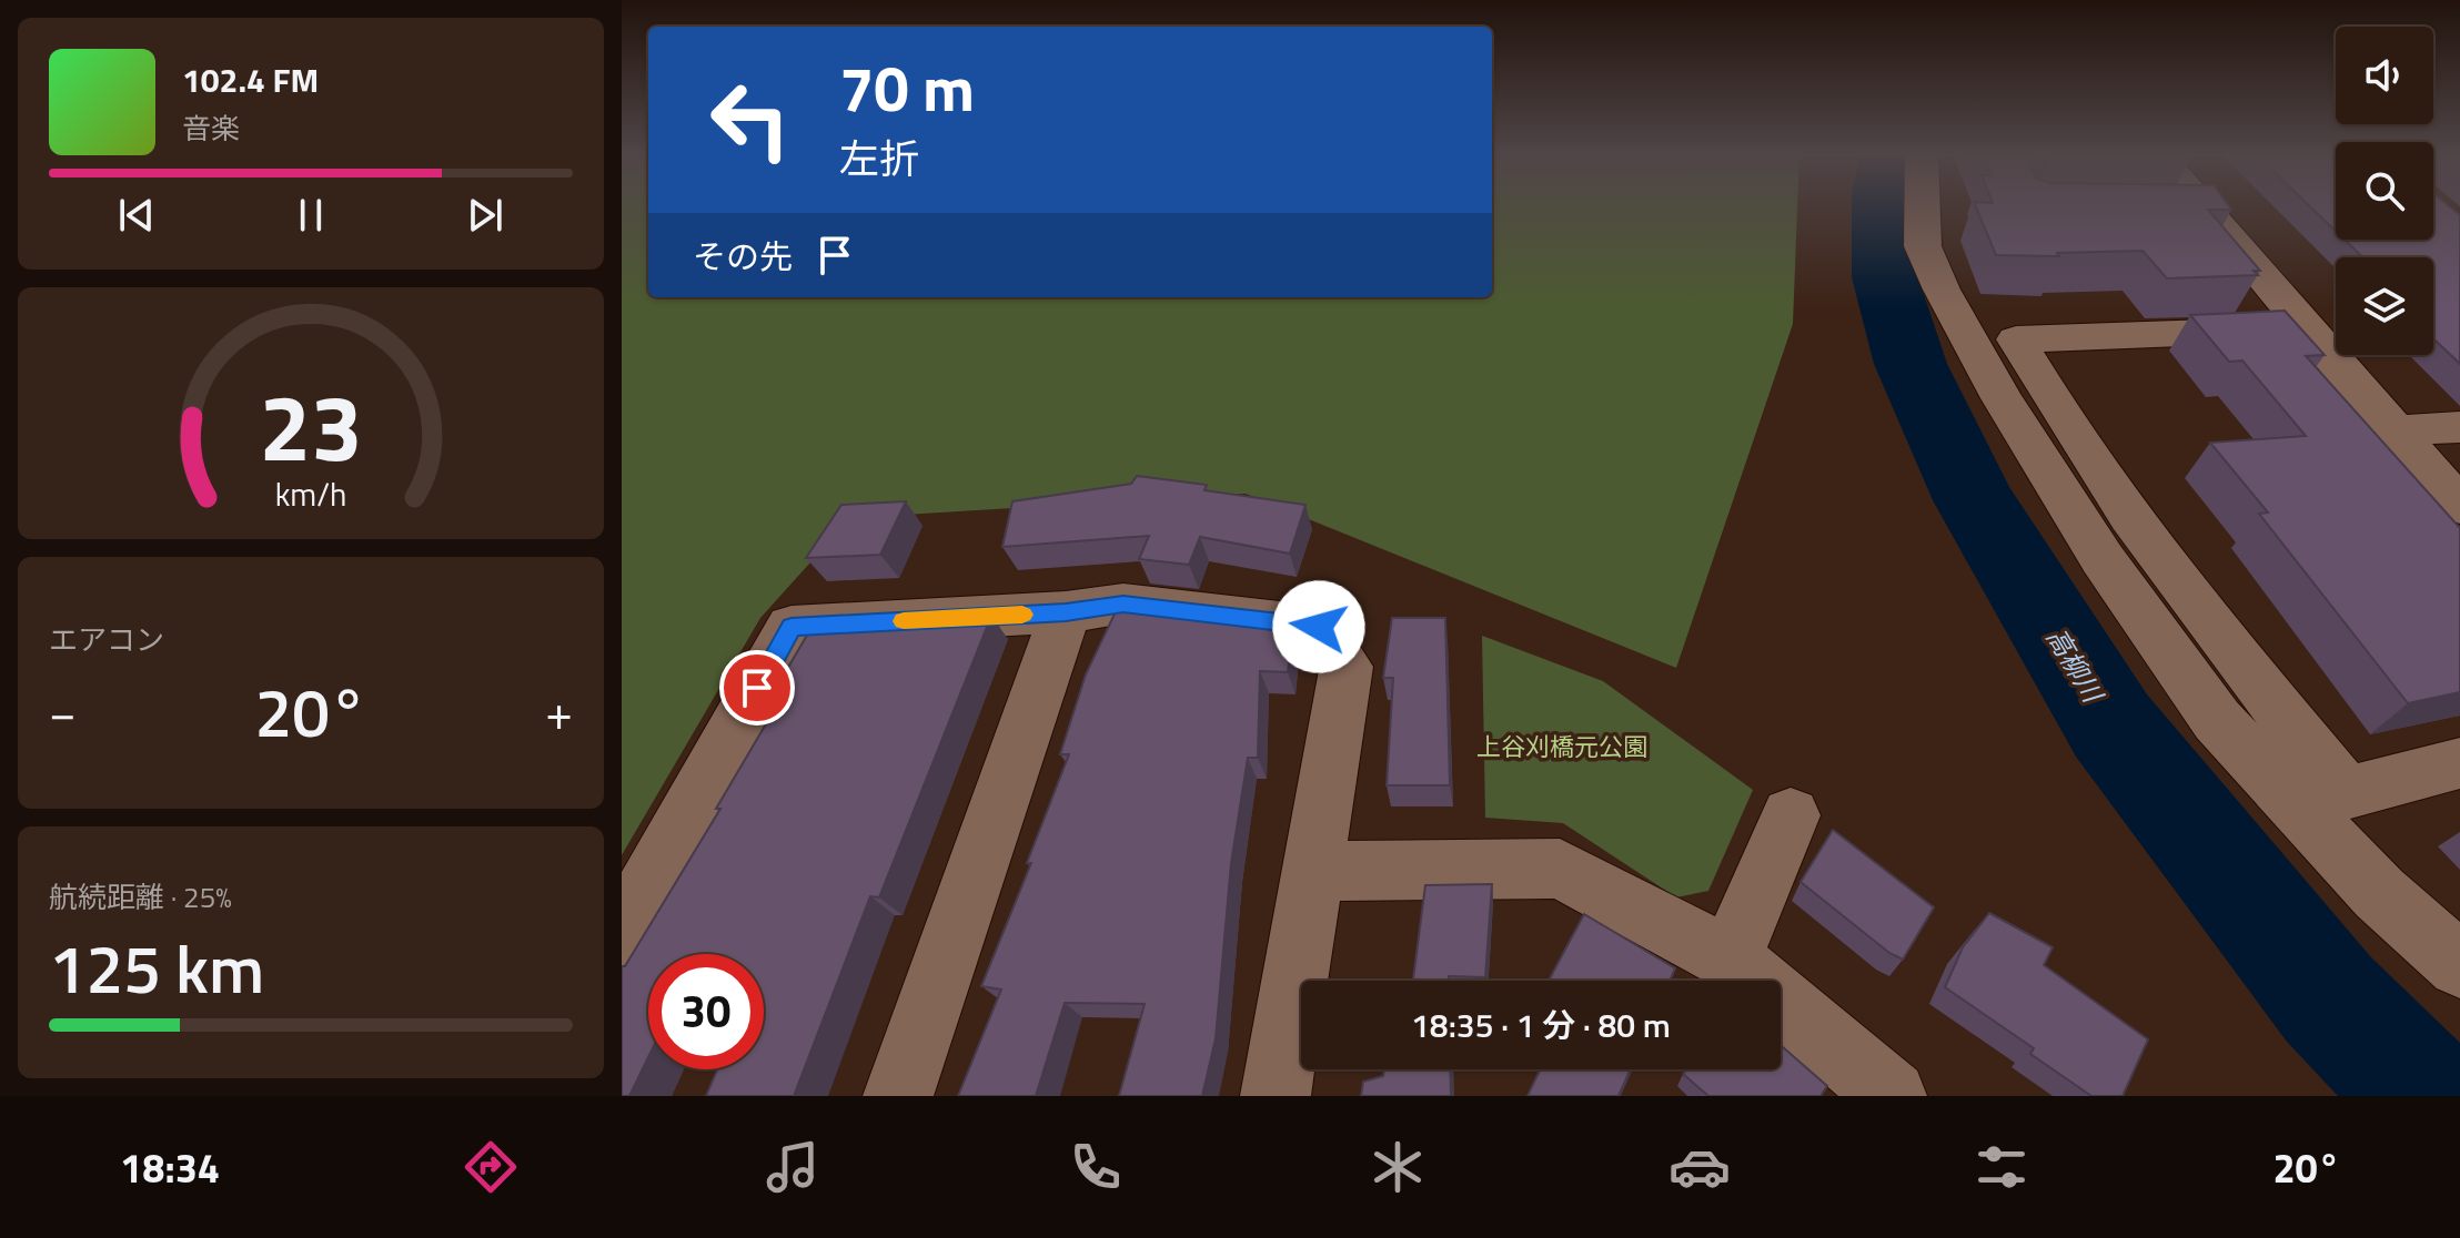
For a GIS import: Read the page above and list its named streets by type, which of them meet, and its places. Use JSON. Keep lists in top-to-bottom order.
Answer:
{
  "water": ["高柳川"],
  "parks": ["上谷刈橋元公園"],
  "page": {
    "turn": ["70 m", "左折"],
    "song": ["102.4 FM", "音楽"],
    "then": "その先",
    "tile": [
      "エアコン",
      ["航続距離 · 25%", "125 km"]
    ],
    "heat": ["−", "20°", "+"],
    "limit": "30",
    "trip": "18:35 · 1 分 · 80 m",
    "tabs": ["18:34", "20°"],
    "gauge": ["23", "km/h"]
  }
}
